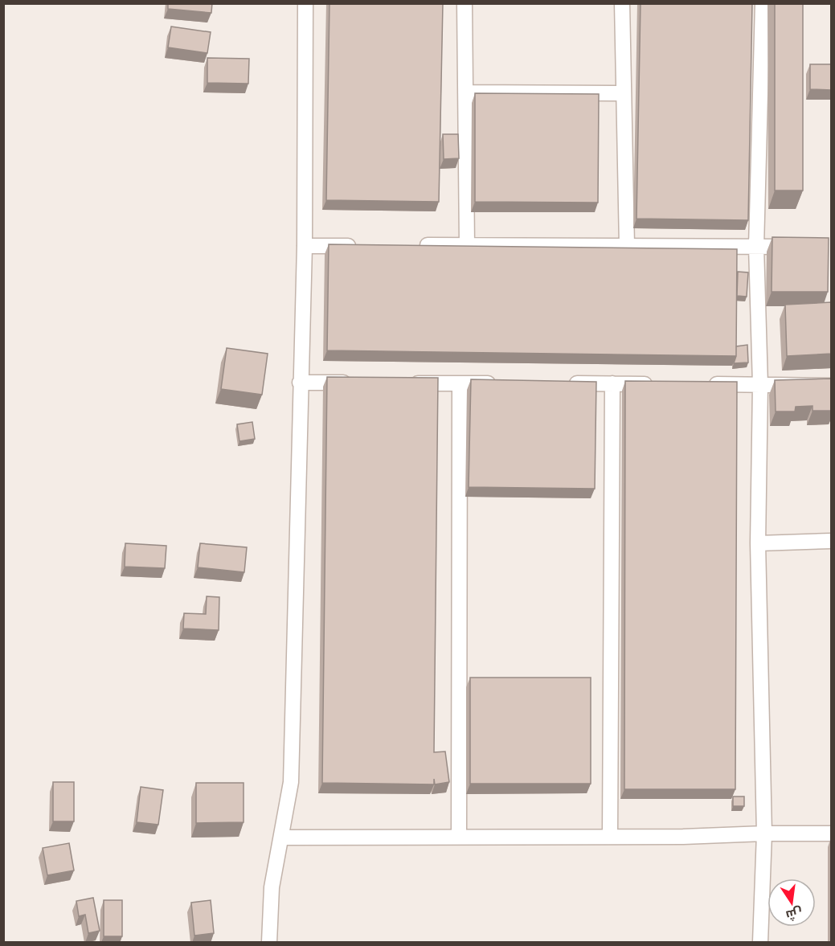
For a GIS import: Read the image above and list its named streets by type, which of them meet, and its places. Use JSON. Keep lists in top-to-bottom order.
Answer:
{
  "north": "bottom"
}
